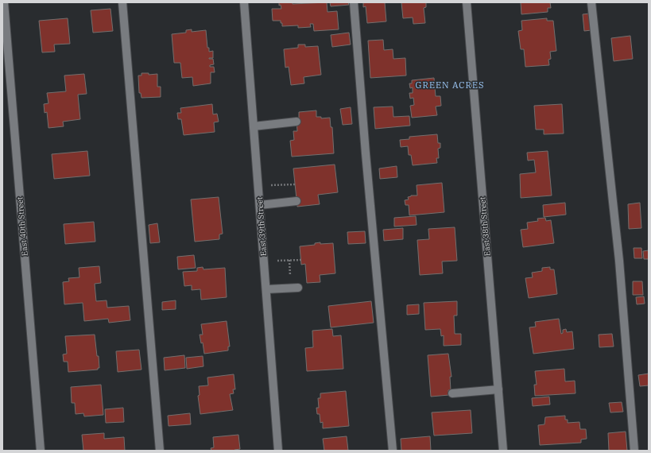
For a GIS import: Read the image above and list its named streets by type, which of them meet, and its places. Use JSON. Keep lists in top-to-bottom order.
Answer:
{
  "streets": {
    "street": ["East 40th Street", "East 39th Street", "East 38th Street"]
  },
  "districts": ["GREEN ACRES"]
}
